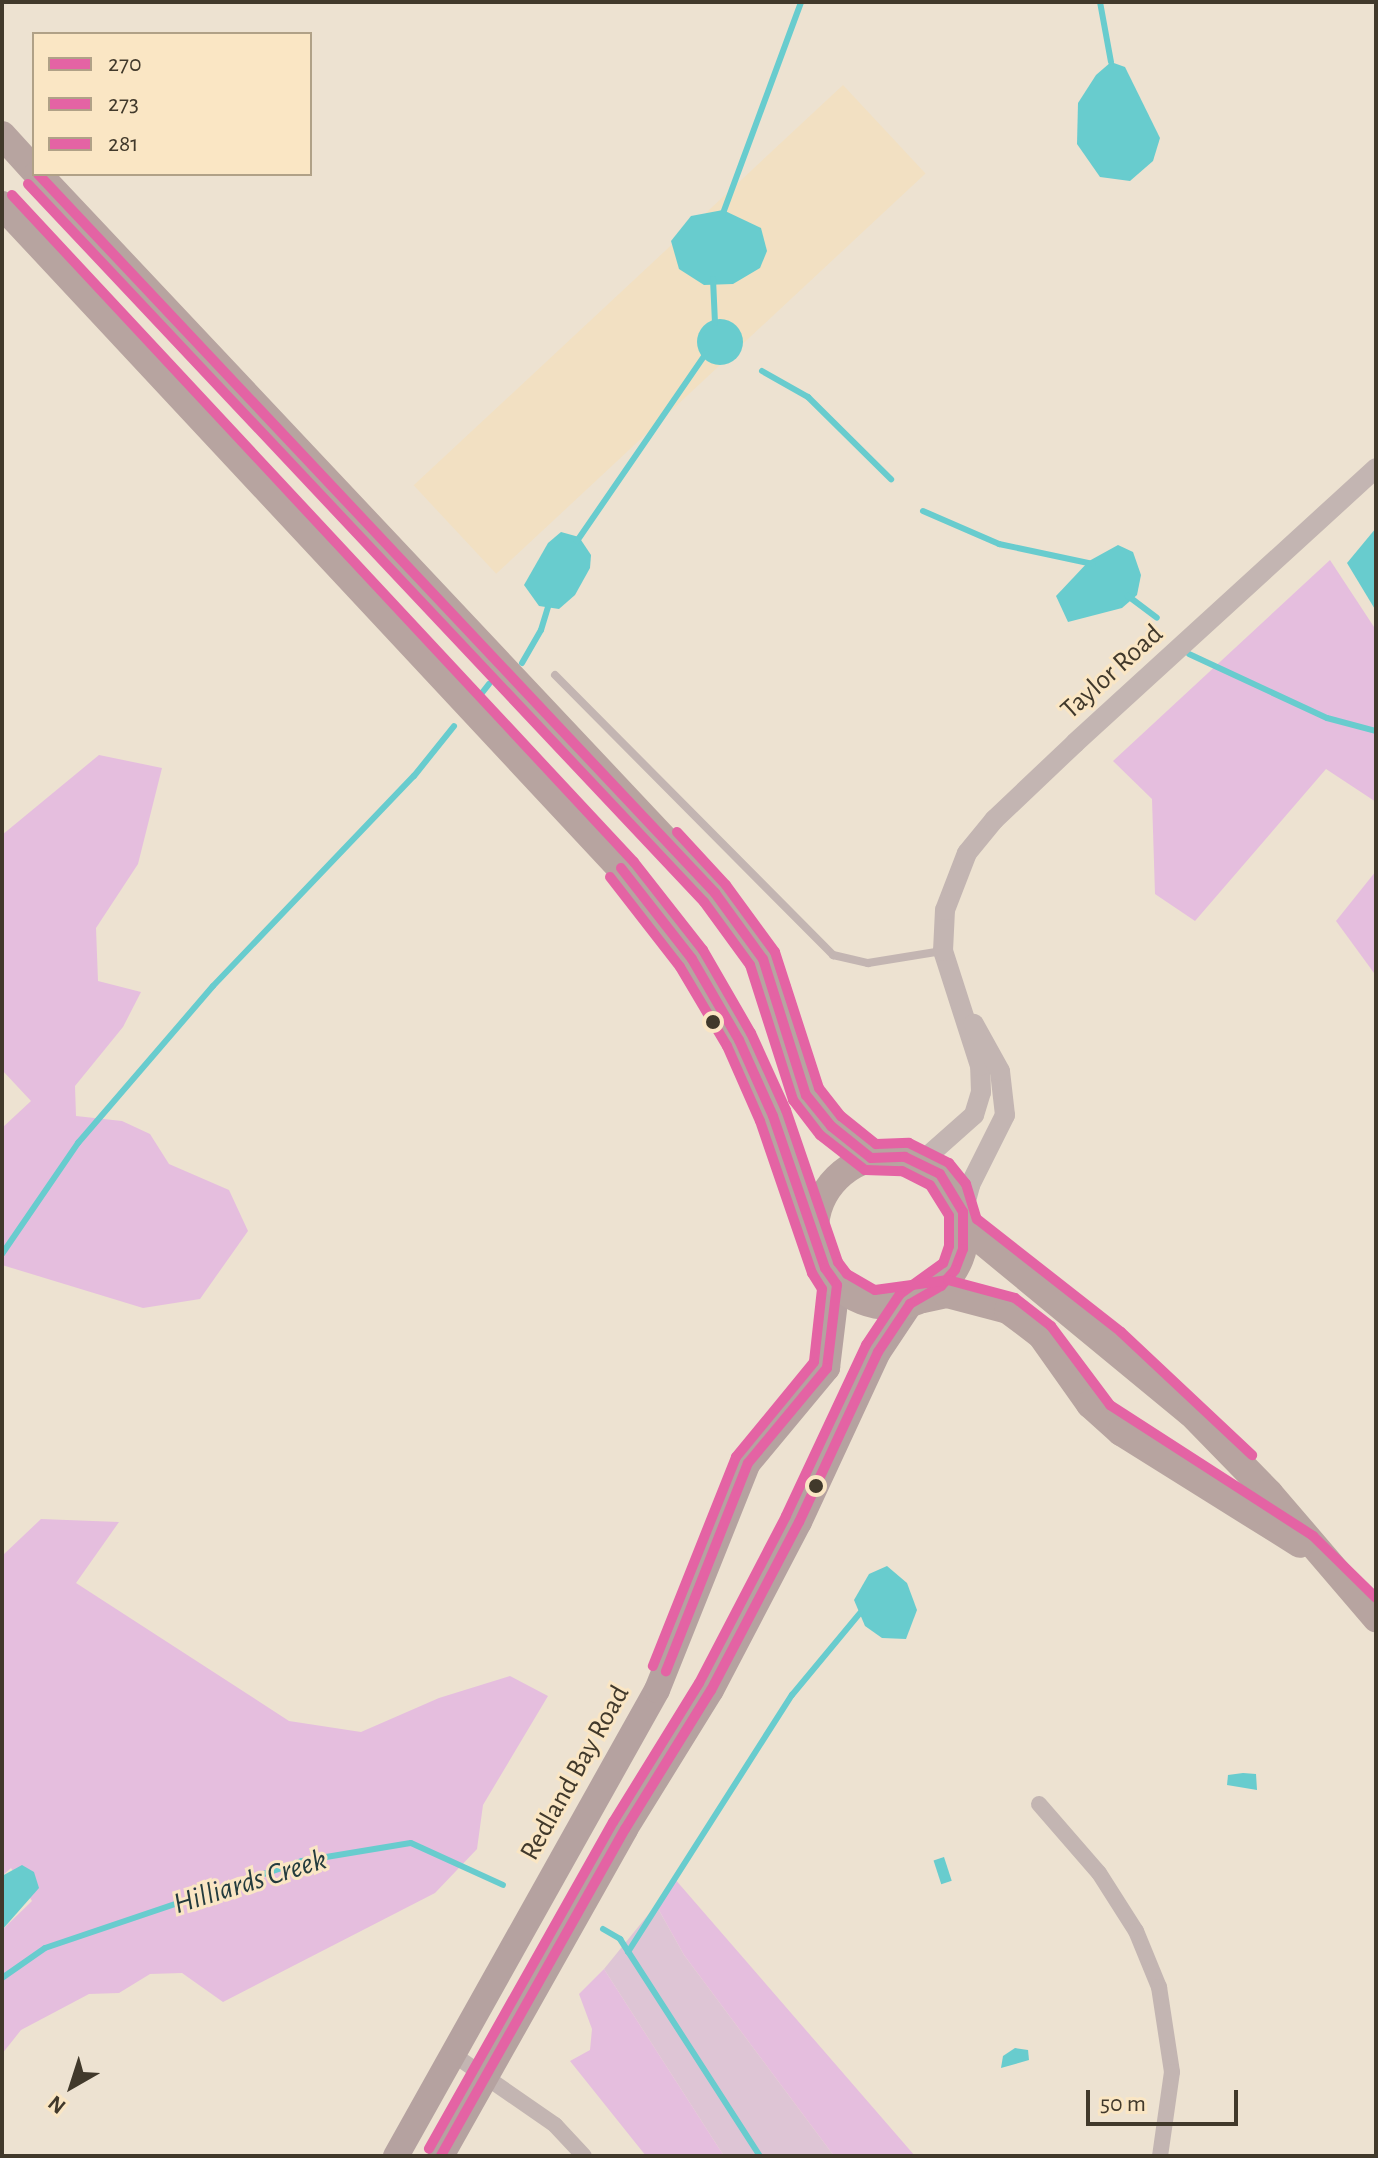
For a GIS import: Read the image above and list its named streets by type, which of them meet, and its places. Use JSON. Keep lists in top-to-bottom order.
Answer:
{
  "streets": {
    "main road": ["Redland Bay Road"],
    "street": ["Taylor Road"]
  },
  "crossings": [
    ["Taylor Road", "Redland Bay Road"]
  ],
  "water": ["Hilliards Creek"],
  "lines": ["transit line 270", "transit line 273", "transit line 281"],
  "legend": ["270", "273", "281"],
  "scale_bar": "50 m",
  "north": "bottom left"
}
